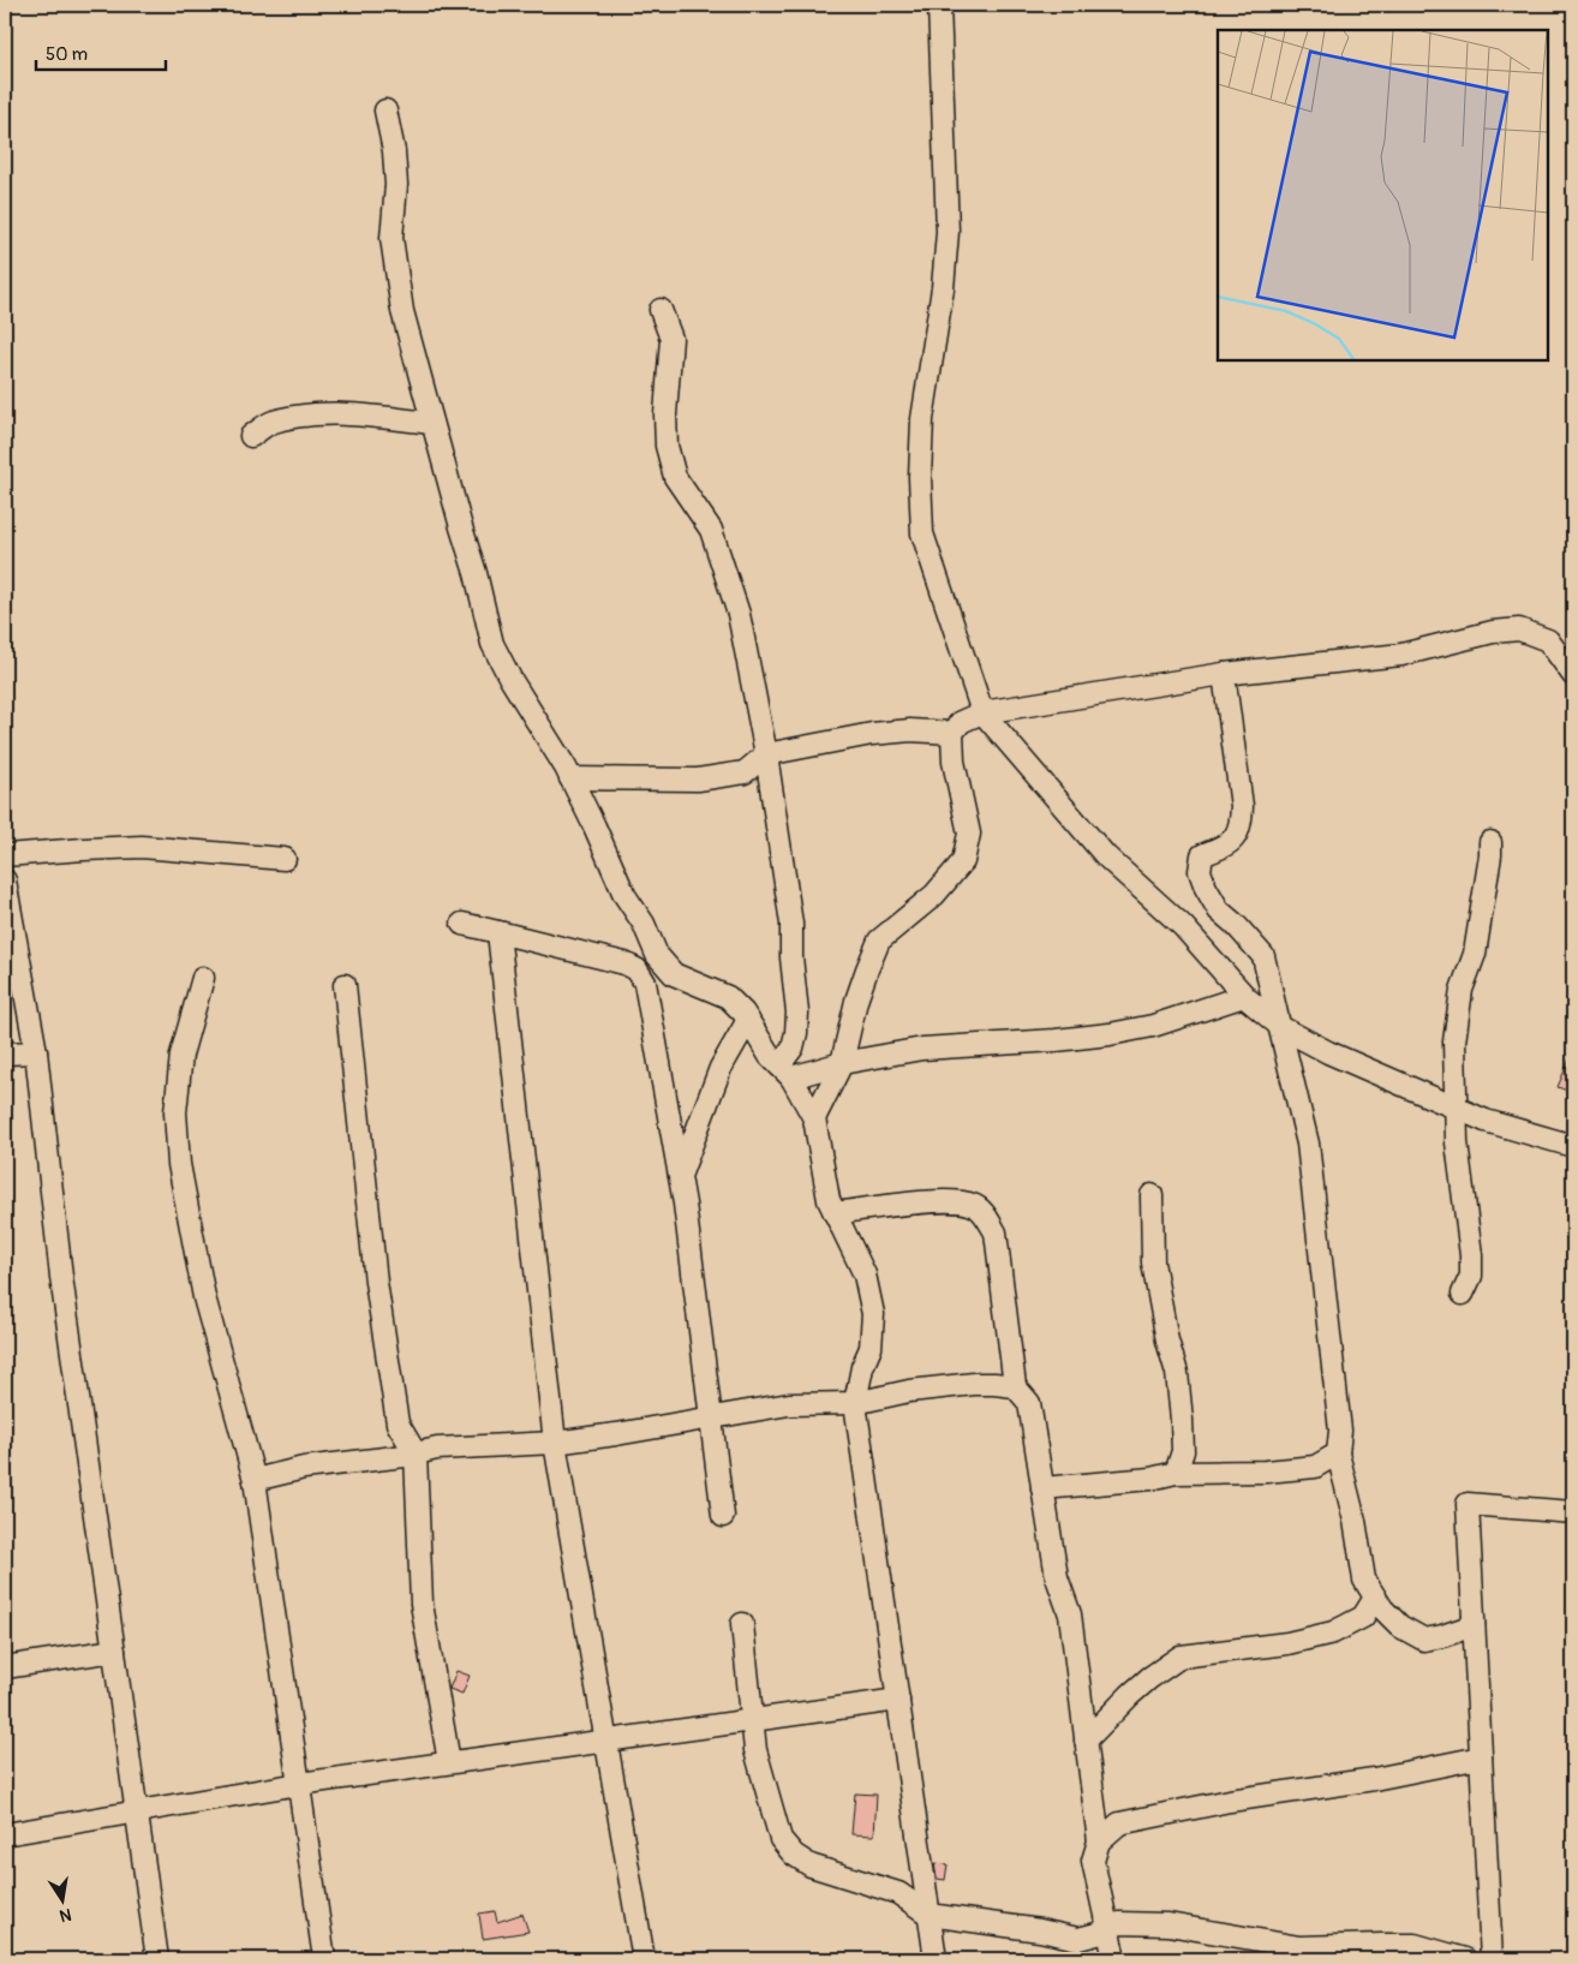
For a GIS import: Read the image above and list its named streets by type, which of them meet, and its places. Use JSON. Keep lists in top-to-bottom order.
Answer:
{
  "scale_bar": "50 m",
  "north": "bottom"
}
